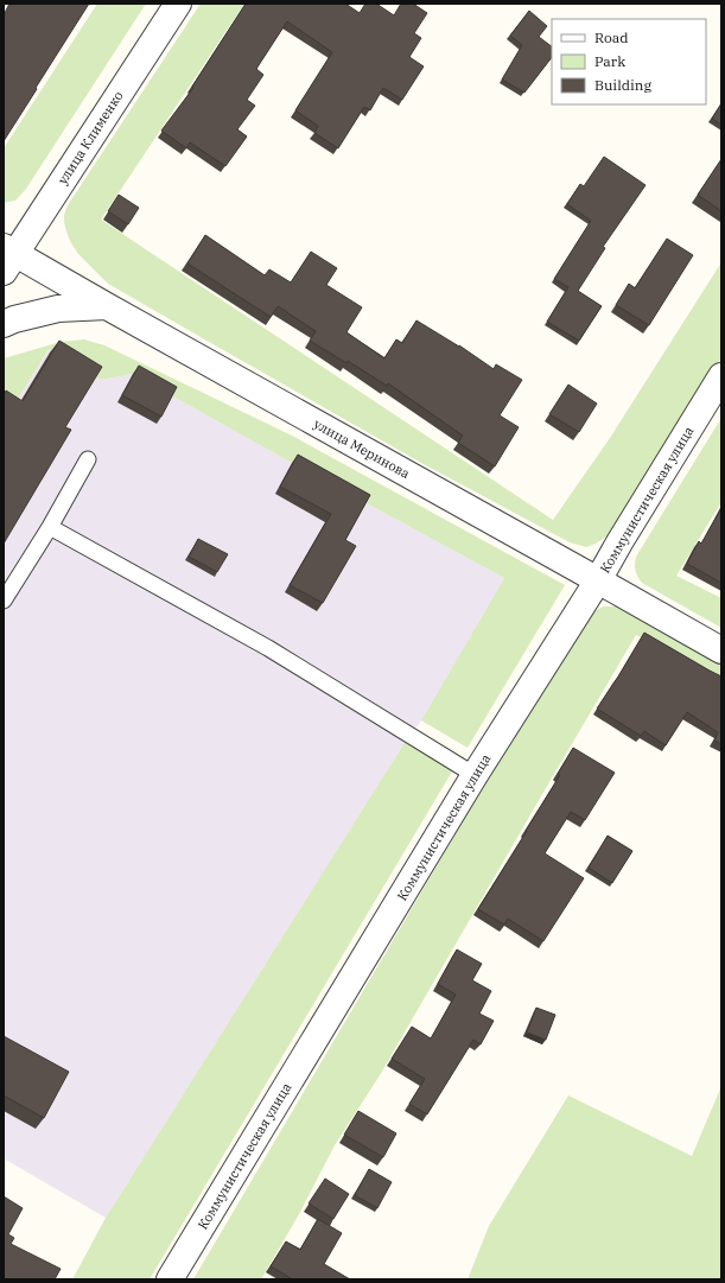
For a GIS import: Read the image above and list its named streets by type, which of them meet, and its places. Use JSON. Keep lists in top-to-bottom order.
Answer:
{
  "streets": {
    "street": ["улица Клименко", "улица Меринова", "Коммунистическая улица"]
  },
  "crossings": [
    ["улица Клименко", "улица Меринова"],
    ["улица Меринова", "Коммунистическая улица"]
  ],
  "legend": ["Road", "Park", "Building"]
}
